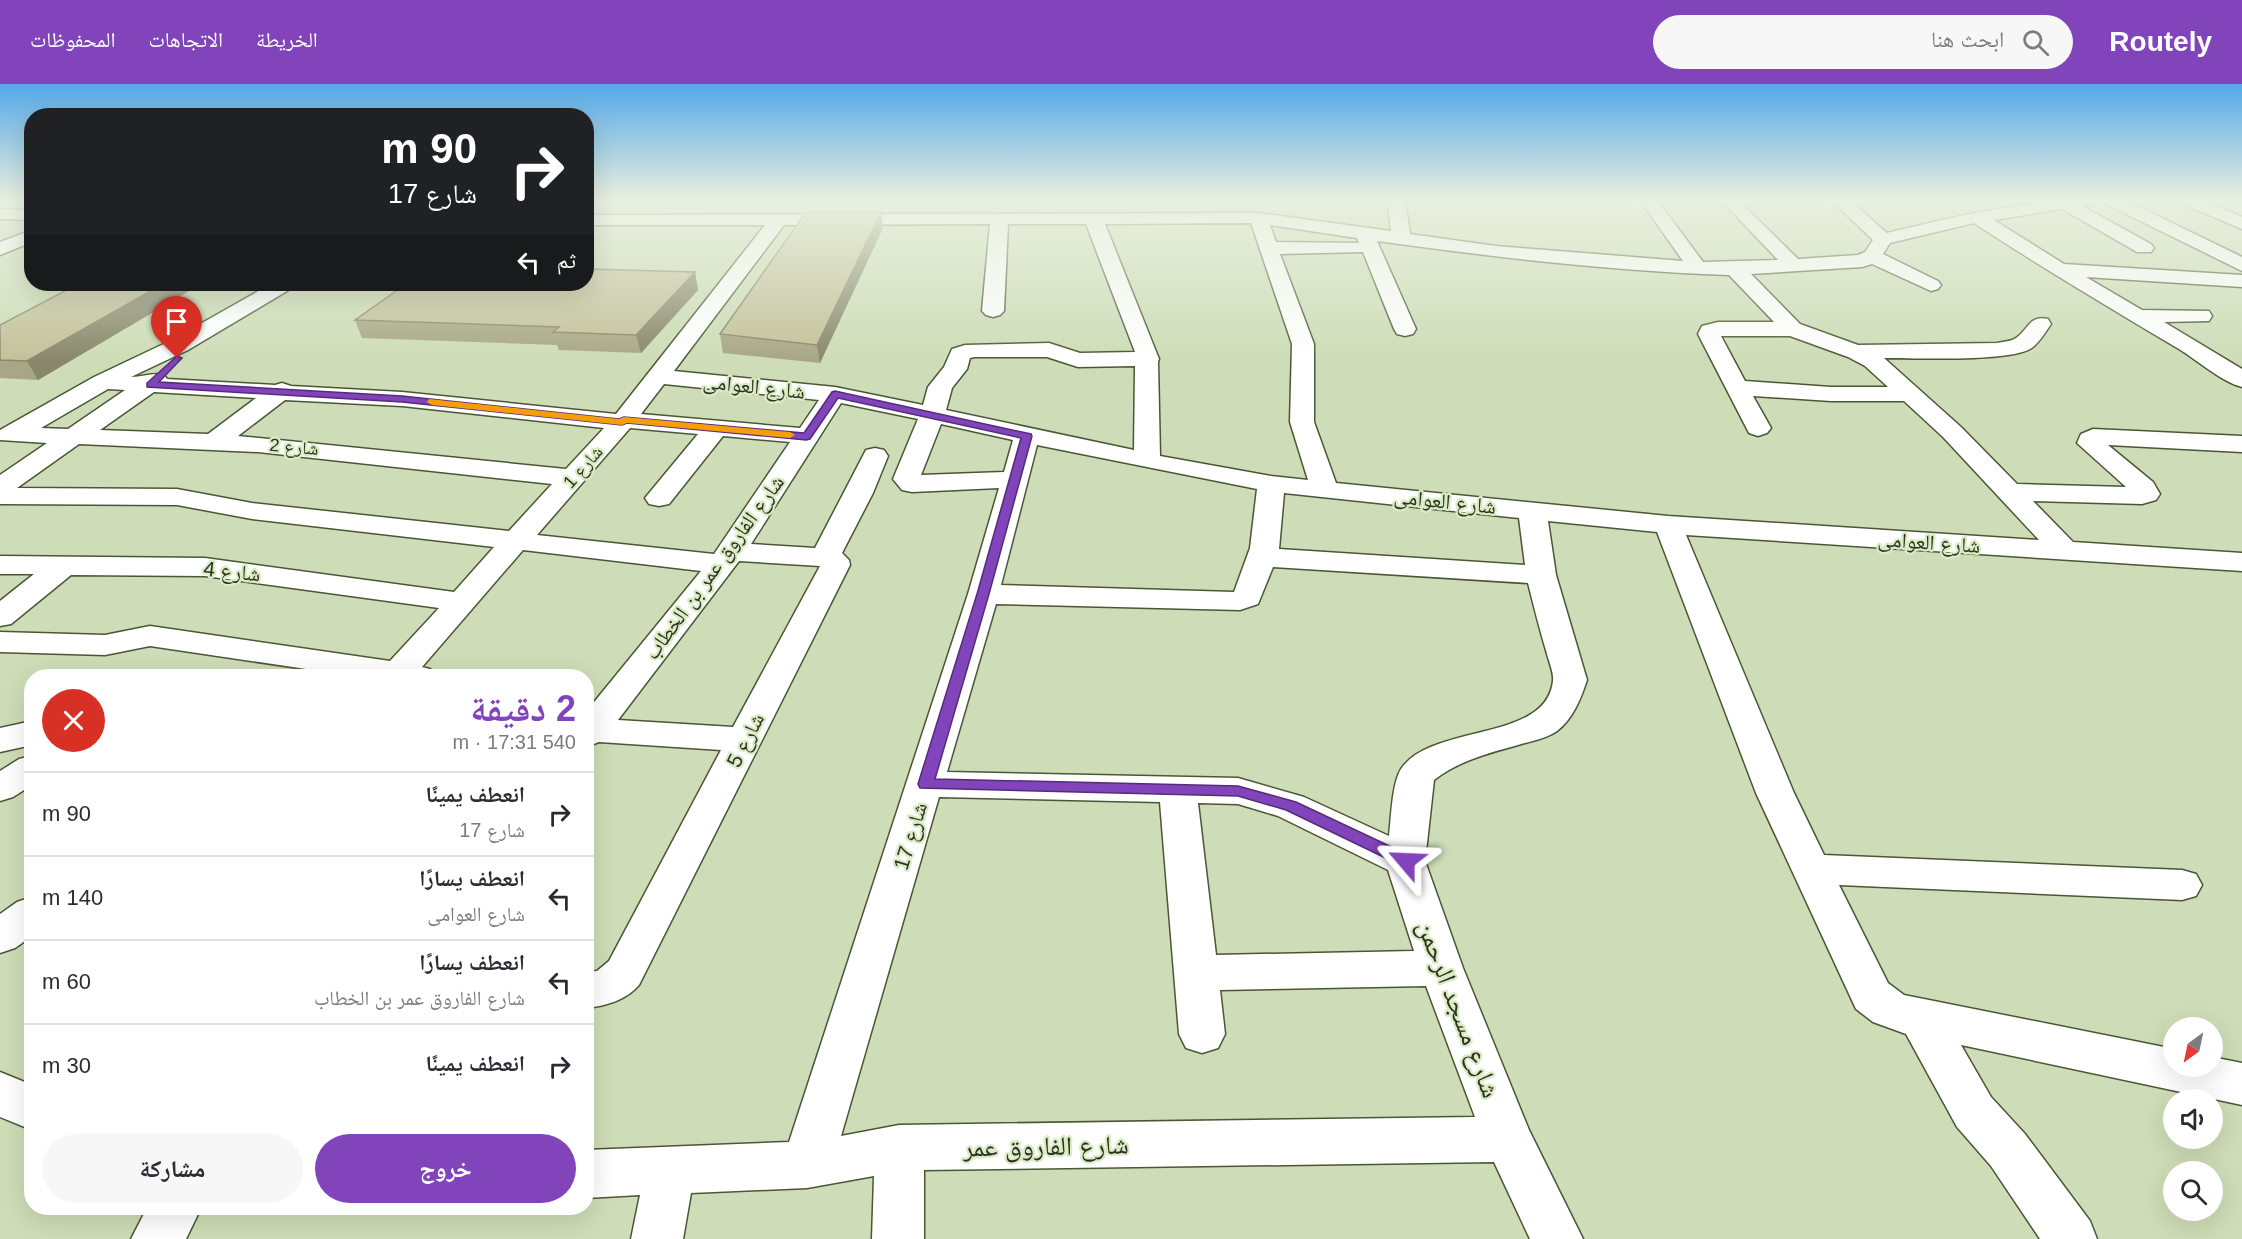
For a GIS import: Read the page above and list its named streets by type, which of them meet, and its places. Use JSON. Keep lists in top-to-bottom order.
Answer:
{
  "streets": {
    "street": [
      "شارع العوامى",
      "شارع 2",
      "شارع 1",
      "شارع الفاروق عمر بن الخطاب",
      "شارع 4",
      "شارع 5",
      "شارع 17",
      "شارع مسجد الرحمن",
      "شارع الفاروق عمر"
    ]
  },
  "crossings": [
    ["شارع العوامى", "شارع 1"],
    ["شارع العوامى", "شارع الفاروق عمر بن الخطاب"],
    ["شارع العوامى", "شارع 17"],
    ["شارع العوامى", "شارع مسجد الرحمن"],
    ["شارع 2", "شارع 1"],
    ["شارع 1", "شارع 4"],
    ["شارع 17", "شارع الفاروق عمر"],
    ["شارع مسجد الرحمن", "شارع الفاروق عمر"]
  ],
  "north": "bottom left",
  "page": {
    "header": "Routely",
    "search": "ابحث هنا",
    "nav": ["الخريطة", "الاتجاهات", "المحفوظات"],
    "turn": ["90 m", "شارع 17"],
    "then": "ثم",
    "heading": ["2 دقيقة", "540 m · 17:31"],
    "list": [
      {
        "name": "انعطف يمينًا",
        "note": "شارع 17",
        "value": "90 m"
      },
      {
        "name": "انعطف يسارًا",
        "note": "شارع العوامى",
        "value": "140 m"
      },
      {
        "name": "انعطف يسارًا",
        "note": "شارع الفاروق عمر بن الخطاب",
        "value": "60 m"
      },
      {
        "name": "انعطف يمينًا",
        "value": "30 m"
      }
    ],
    "buttons": ["خروج", "مشاركة"]
  }
}
